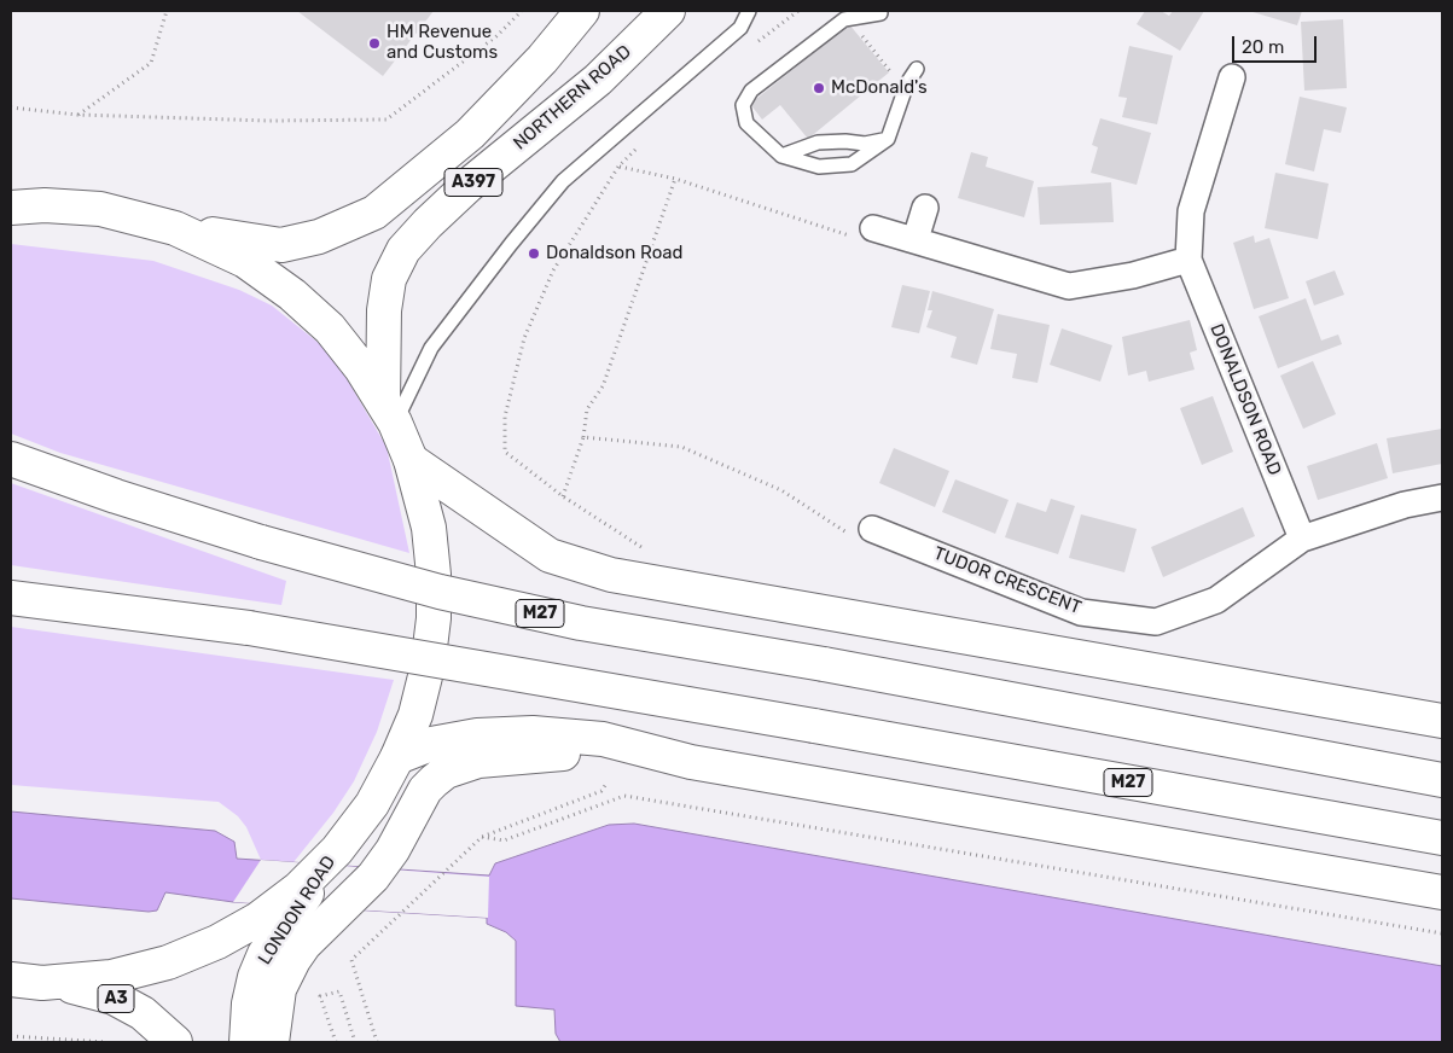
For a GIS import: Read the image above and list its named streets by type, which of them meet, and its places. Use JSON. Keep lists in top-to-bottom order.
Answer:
{
  "streets": {
    "main road": [
      "NORTHERN ROAD",
      "A397",
      "M27",
      "LONDON ROAD",
      "A3"
    ],
    "street": ["DONALDSON ROAD", "TUDOR CRESCENT"]
  },
  "crossings": [
    ["NORTHERN ROAD", "LONDON ROAD"],
    ["DONALDSON ROAD", "TUDOR CRESCENT"]
  ],
  "places": ["HM Revenue and Customs", "McDonald's", "Donaldson Road"],
  "scale_bar": "20 m"
}
